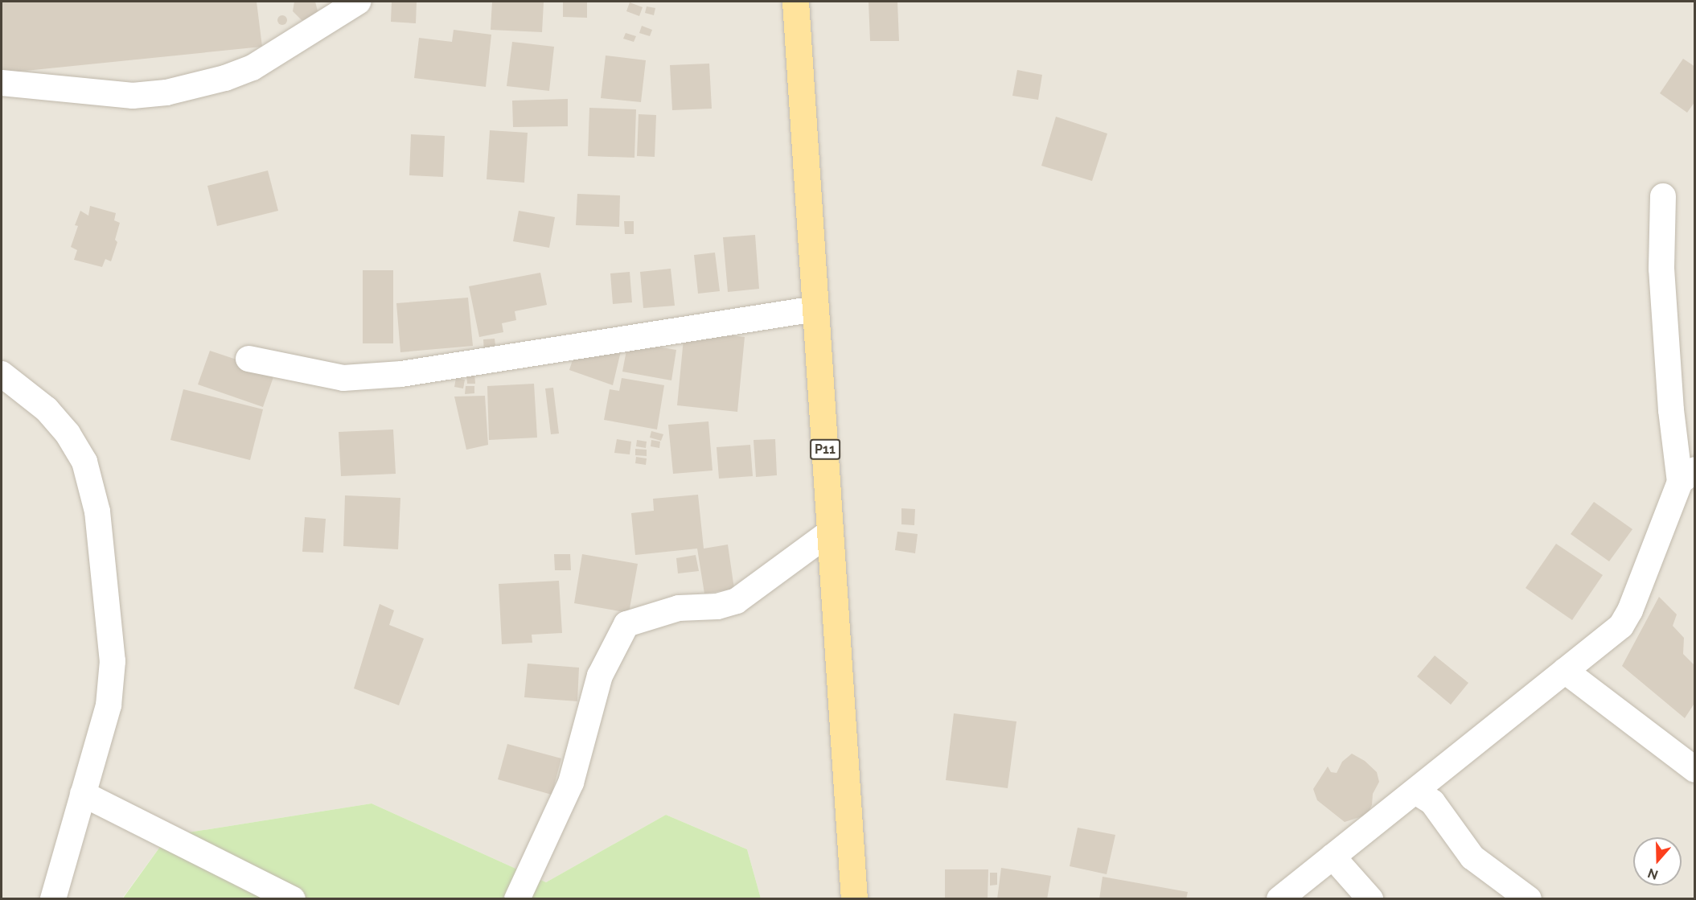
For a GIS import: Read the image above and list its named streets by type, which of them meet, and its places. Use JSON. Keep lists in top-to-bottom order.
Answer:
{
  "streets": {
    "main road": ["P11"]
  },
  "north": "bottom"
}
